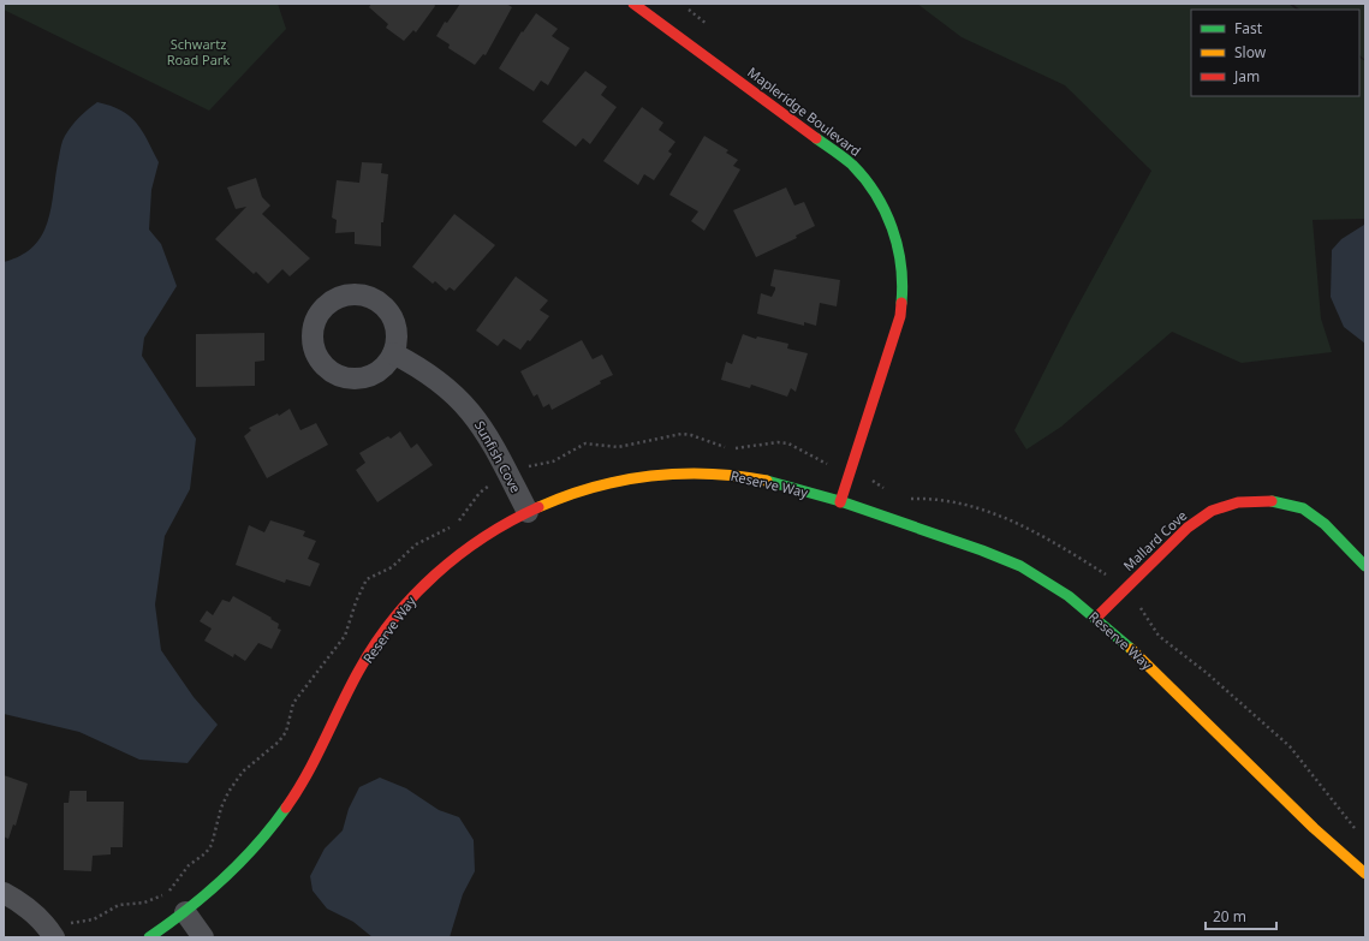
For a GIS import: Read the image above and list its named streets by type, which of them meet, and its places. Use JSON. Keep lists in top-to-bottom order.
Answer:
{
  "streets": {
    "street": [
      "Mapleridge Boulevard",
      "Sunfish Cove",
      "Reserve Way",
      "Mallard Cove"
    ]
  },
  "crossings": [
    ["Mapleridge Boulevard", "Reserve Way"],
    ["Sunfish Cove", "Reserve Way"],
    ["Reserve Way", "Mallard Cove"]
  ],
  "parks": ["Schwartz Road Park"],
  "legend": ["Fast", "Slow", "Jam"],
  "scale_bar": "20 m"
}
